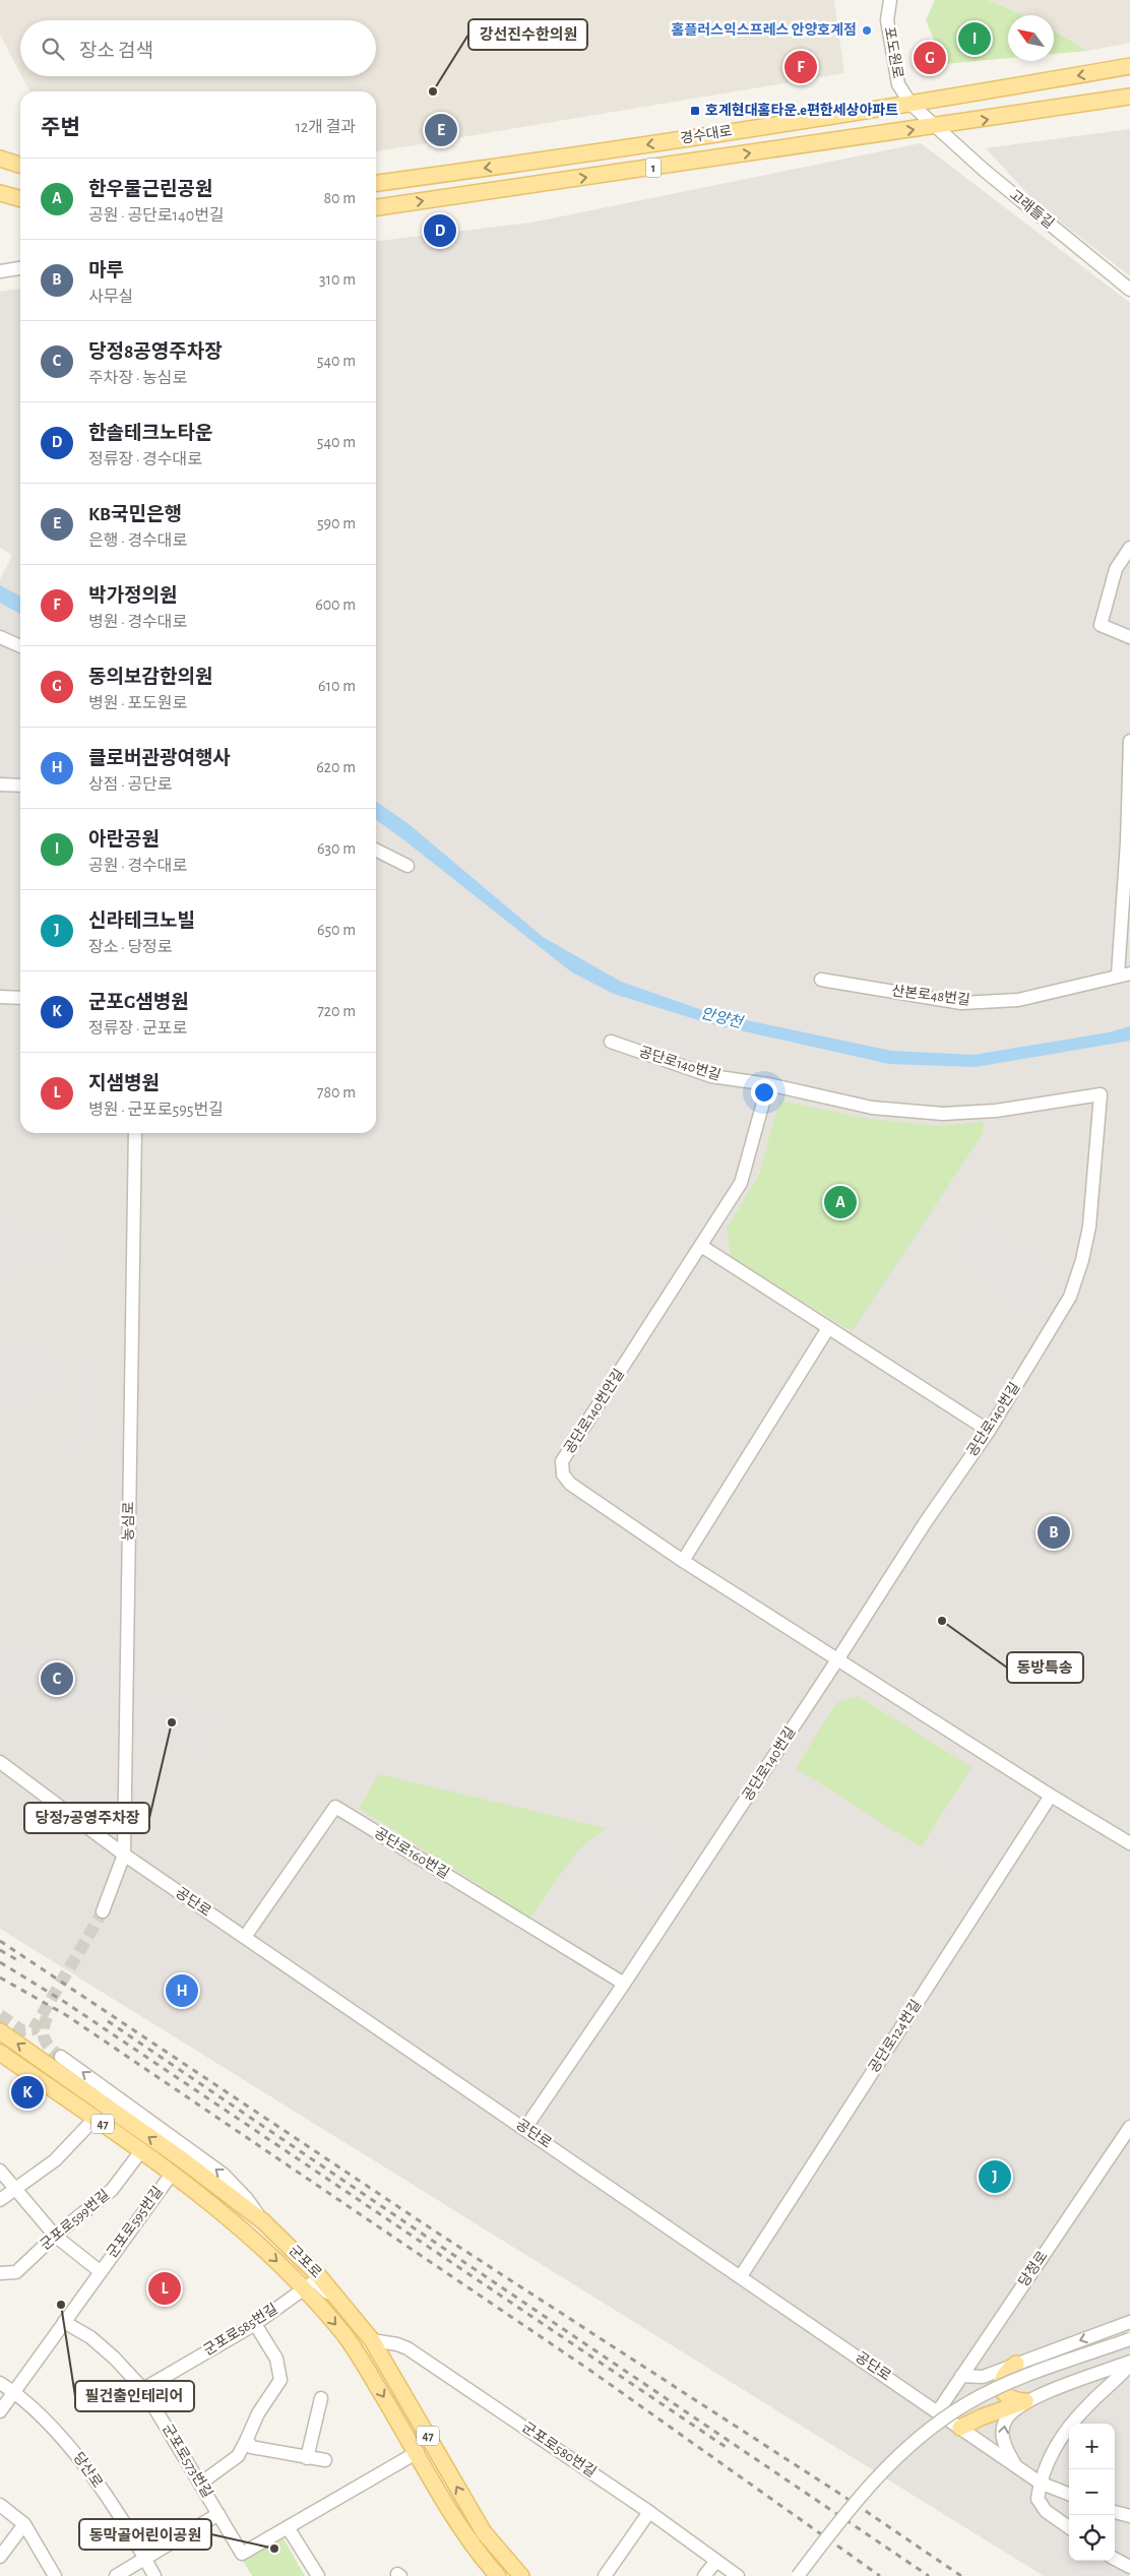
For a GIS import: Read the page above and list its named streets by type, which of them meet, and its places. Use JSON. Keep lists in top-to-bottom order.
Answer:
{
  "streets": {
    "main road": [
      "경수대로",
      "1",
      "47",
      "군포로"
    ],
    "street": [
      "포도원로",
      "고래들길",
      "산본로48번길",
      "공단로140번길",
      "공단로140번안길",
      "농심로",
      "공단로160번길",
      "공단로",
      "공단로124번길",
      "군포로599번길",
      "군포로595번길",
      "당정로",
      "군포로585번길",
      "군포로580번길",
      "군포로573번길",
      "당산로"
    ]
  },
  "crossings": [
    ["포도원로", "경수대로"],
    ["포도원로", "고래들길"],
    ["경수대로", "고래들길"],
    ["공단로140번길", "공단로140번안길"],
    ["공단로140번길", "공단로160번길"],
    ["공단로140번길", "공단로"],
    ["공단로140번안길", "공단로124번길"],
    ["농심로", "공단로"],
    ["공단로160번길", "공단로"],
    ["공단로", "공단로124번길"],
    ["공단로", "당정로"],
    ["군포로599번길", "군포로595번길"],
    ["군포로599번길", "군포로"],
    ["군포로595번길", "군포로"],
    ["군포로595번길", "군포로573번길"],
    ["군포로595번길", "당산로"],
    ["군포로", "군포로585번길"],
    ["군포로", "군포로580번길"],
    ["군포로", "군포로573번길"],
    ["군포로585번길", "군포로573번길"]
  ],
  "water": ["안양천"],
  "places": {
    "other": [
      "홈플러스익스프레스 안양호계점",
      "강선진수한의원",
      "동방특송",
      "당정7공영주차장",
      "필건출인테리어",
      "동막골어린이공원"
    ],
    "transit": ["호계현대홈타운.e편한세상아파트"]
  },
  "north": "top left",
  "page": {
    "pins": [
      "I",
      "G",
      "F",
      "E",
      "D",
      "A",
      "B",
      "C",
      "H",
      "K",
      "J",
      "L"
    ],
    "search": "장소 검색",
    "heading": ["주변", "12개 결과"],
    "list": [
      {
        "mark": "A",
        "name": "한우물근린공원",
        "note": "공원 · 공단로140번길",
        "value": "80 m"
      },
      {
        "mark": "B",
        "name": "마루",
        "note": "사무실",
        "value": "310 m"
      },
      {
        "mark": "C",
        "name": "당정8공영주차장",
        "note": "주차장 · 농심로",
        "value": "540 m"
      },
      {
        "mark": "D",
        "name": "한솔테크노타운",
        "note": "정류장 · 경수대로",
        "value": "540 m"
      },
      {
        "mark": "E",
        "name": "KB국민은행",
        "note": "은행 · 경수대로",
        "value": "590 m"
      },
      {
        "mark": "F",
        "name": "박가정의원",
        "note": "병원 · 경수대로",
        "value": "600 m"
      },
      {
        "mark": "G",
        "name": "동의보감한의원",
        "note": "병원 · 포도원로",
        "value": "610 m"
      },
      {
        "mark": "H",
        "name": "클로버관광여행사",
        "note": "상점 · 공단로",
        "value": "620 m"
      },
      {
        "mark": "I",
        "name": "아란공원",
        "note": "공원 · 경수대로",
        "value": "630 m"
      },
      {
        "mark": "J",
        "name": "신라테크노빌",
        "note": "장소 · 당정로",
        "value": "650 m"
      },
      {
        "mark": "K",
        "name": "군포G샘병원",
        "note": "정류장 · 군포로",
        "value": "720 m"
      },
      {
        "mark": "L",
        "name": "지샘병원",
        "note": "병원 · 군포로595번길",
        "value": "780 m"
      }
    ],
    "map_buttons": ["+", "−"]
  }
}
